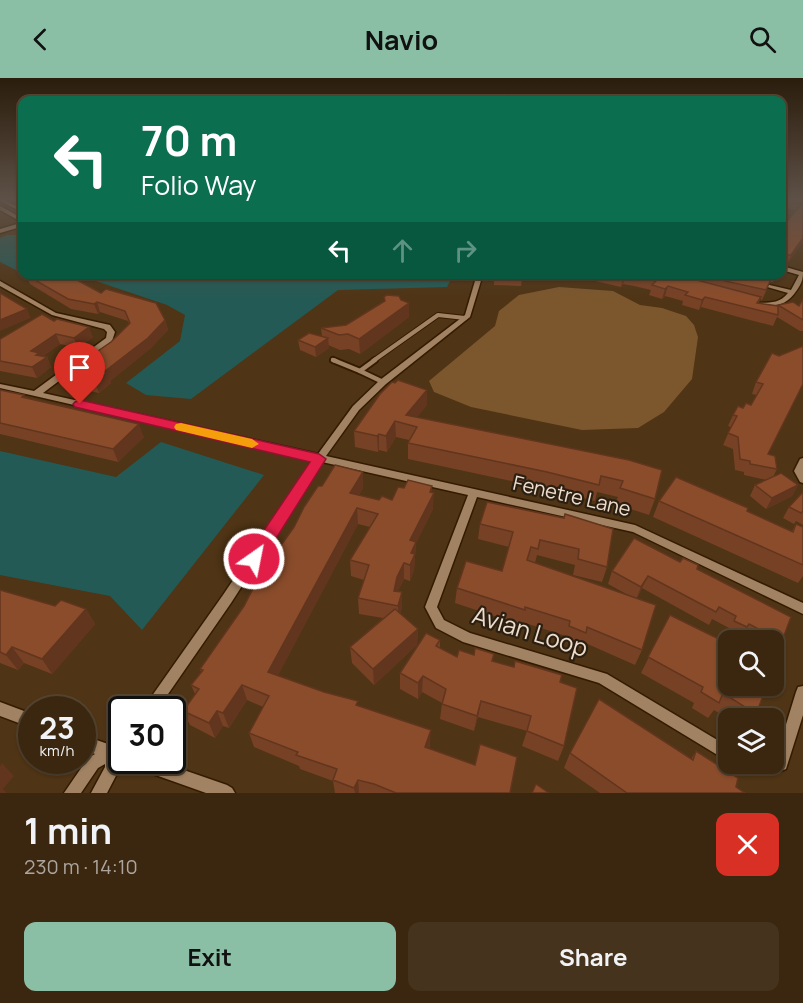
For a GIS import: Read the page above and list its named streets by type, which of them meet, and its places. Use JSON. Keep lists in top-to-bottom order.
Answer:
{
  "streets": {
    "street": ["Fenetre Lane", "Avian Loop"]
  },
  "crossings": [
    ["Fenetre Lane", "Avian Loop"]
  ],
  "page": {
    "header": "Navio",
    "turn": ["70 m", "Folio Way"],
    "speed": "23 km/h",
    "limit": "30",
    "heading": ["1 min", "230 m · 14:10"],
    "buttons": ["Exit", "Share"]
  }
}
